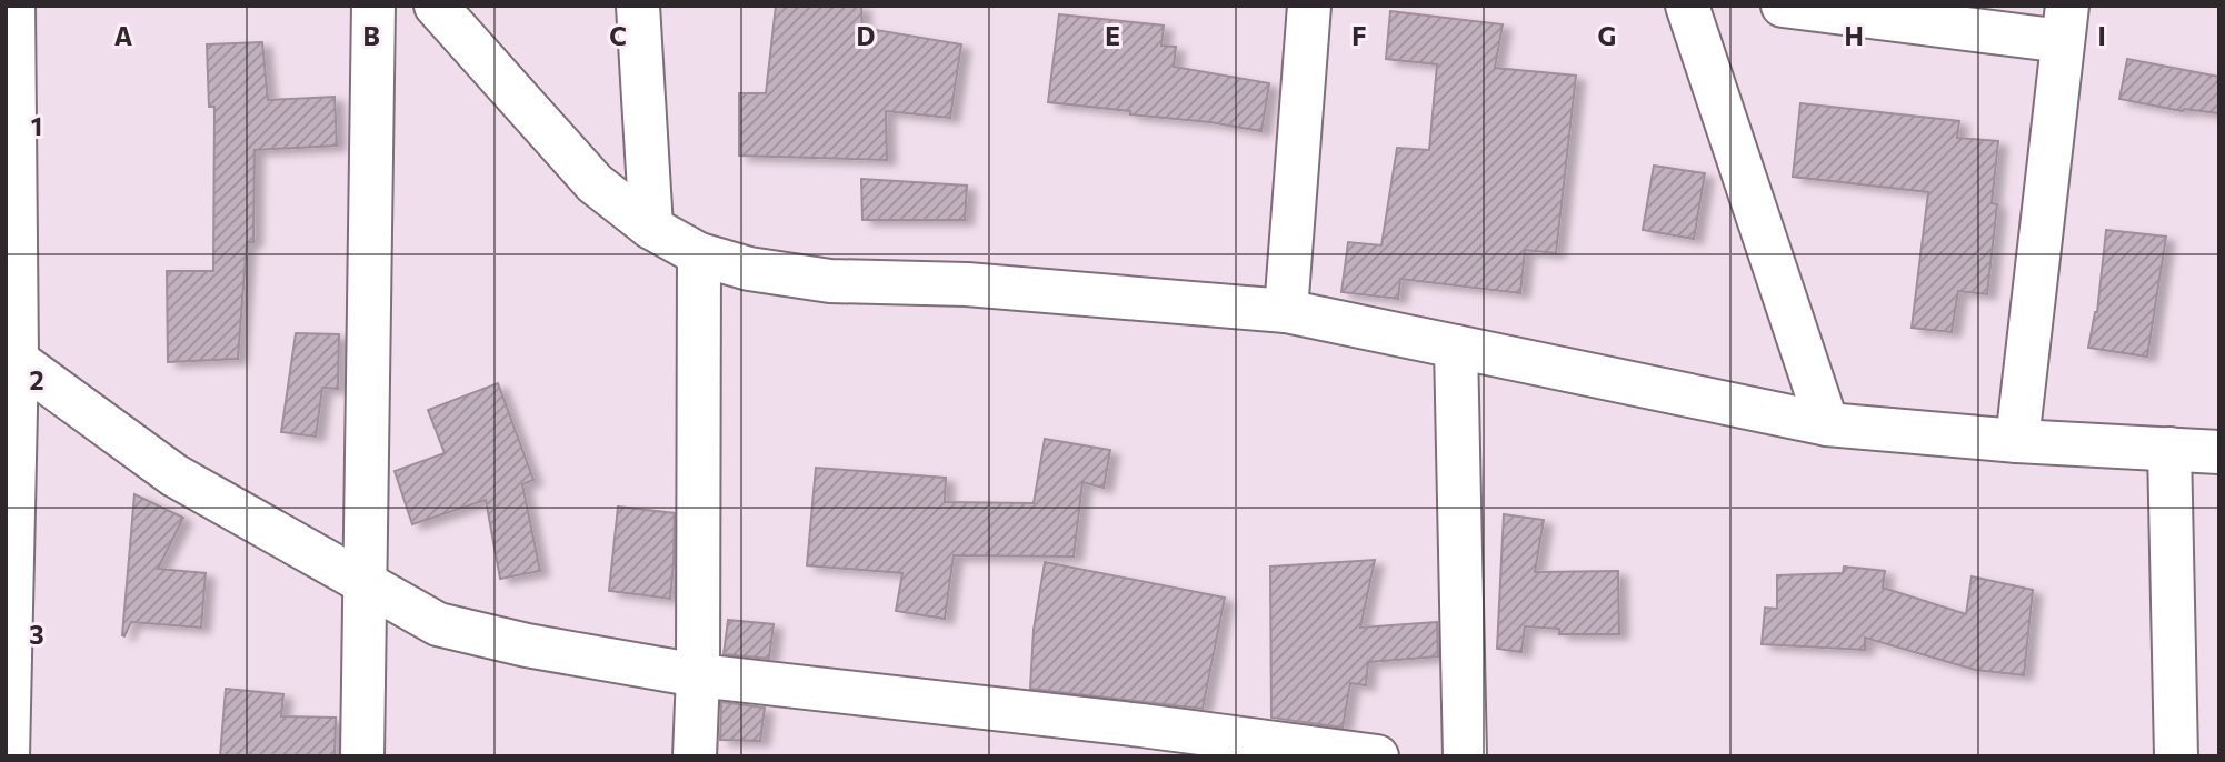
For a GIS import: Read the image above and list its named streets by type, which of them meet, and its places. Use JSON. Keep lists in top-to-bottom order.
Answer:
{
  "grid": {
    "columns": [
      "A",
      "B",
      "C",
      "D",
      "E",
      "F",
      "G",
      "H",
      "I"
    ],
    "rows": ["1", "2", "3"]
  }
}
